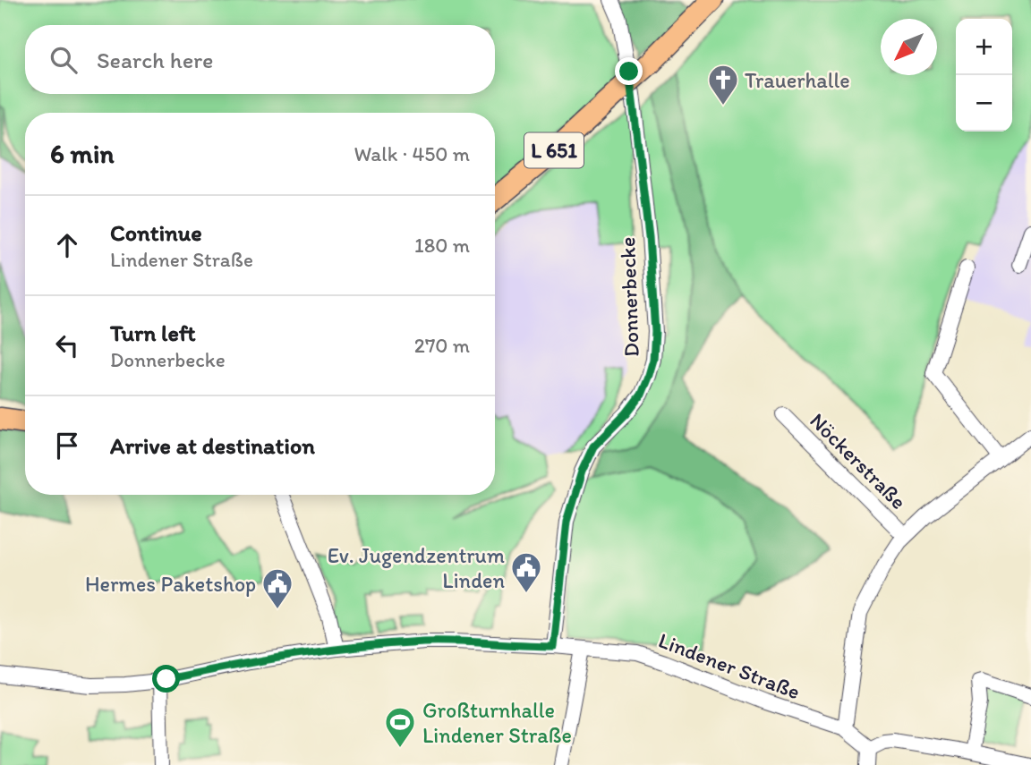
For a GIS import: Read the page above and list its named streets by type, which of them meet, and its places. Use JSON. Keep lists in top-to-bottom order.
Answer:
{
  "streets": {
    "main road": ["L 651"],
    "street": ["Donnerbecke", "Nöckerstraße", "Lindener Straße"]
  },
  "crossings": [
    ["Donnerbecke", "Lindener Straße"],
    ["Nöckerstraße", "Lindener Straße"]
  ],
  "places": {
    "church": ["Trauerhalle"],
    "public building": ["Ev. Jugendzentrum Linden", "Hermes Paketshop"],
    "sports": ["Großturnhalle Lindener Straße"]
  },
  "north": "bottom left",
  "page": {
    "map_buttons": ["+", "−"],
    "search": "Search here",
    "heading": ["6 min", "Walk · 450 m"],
    "list": [
      ["Continue", "Lindener Straße", "180 m"],
      ["Turn left", "Donnerbecke", "270 m"],
      "Arrive at destination"
    ]
  }
}
